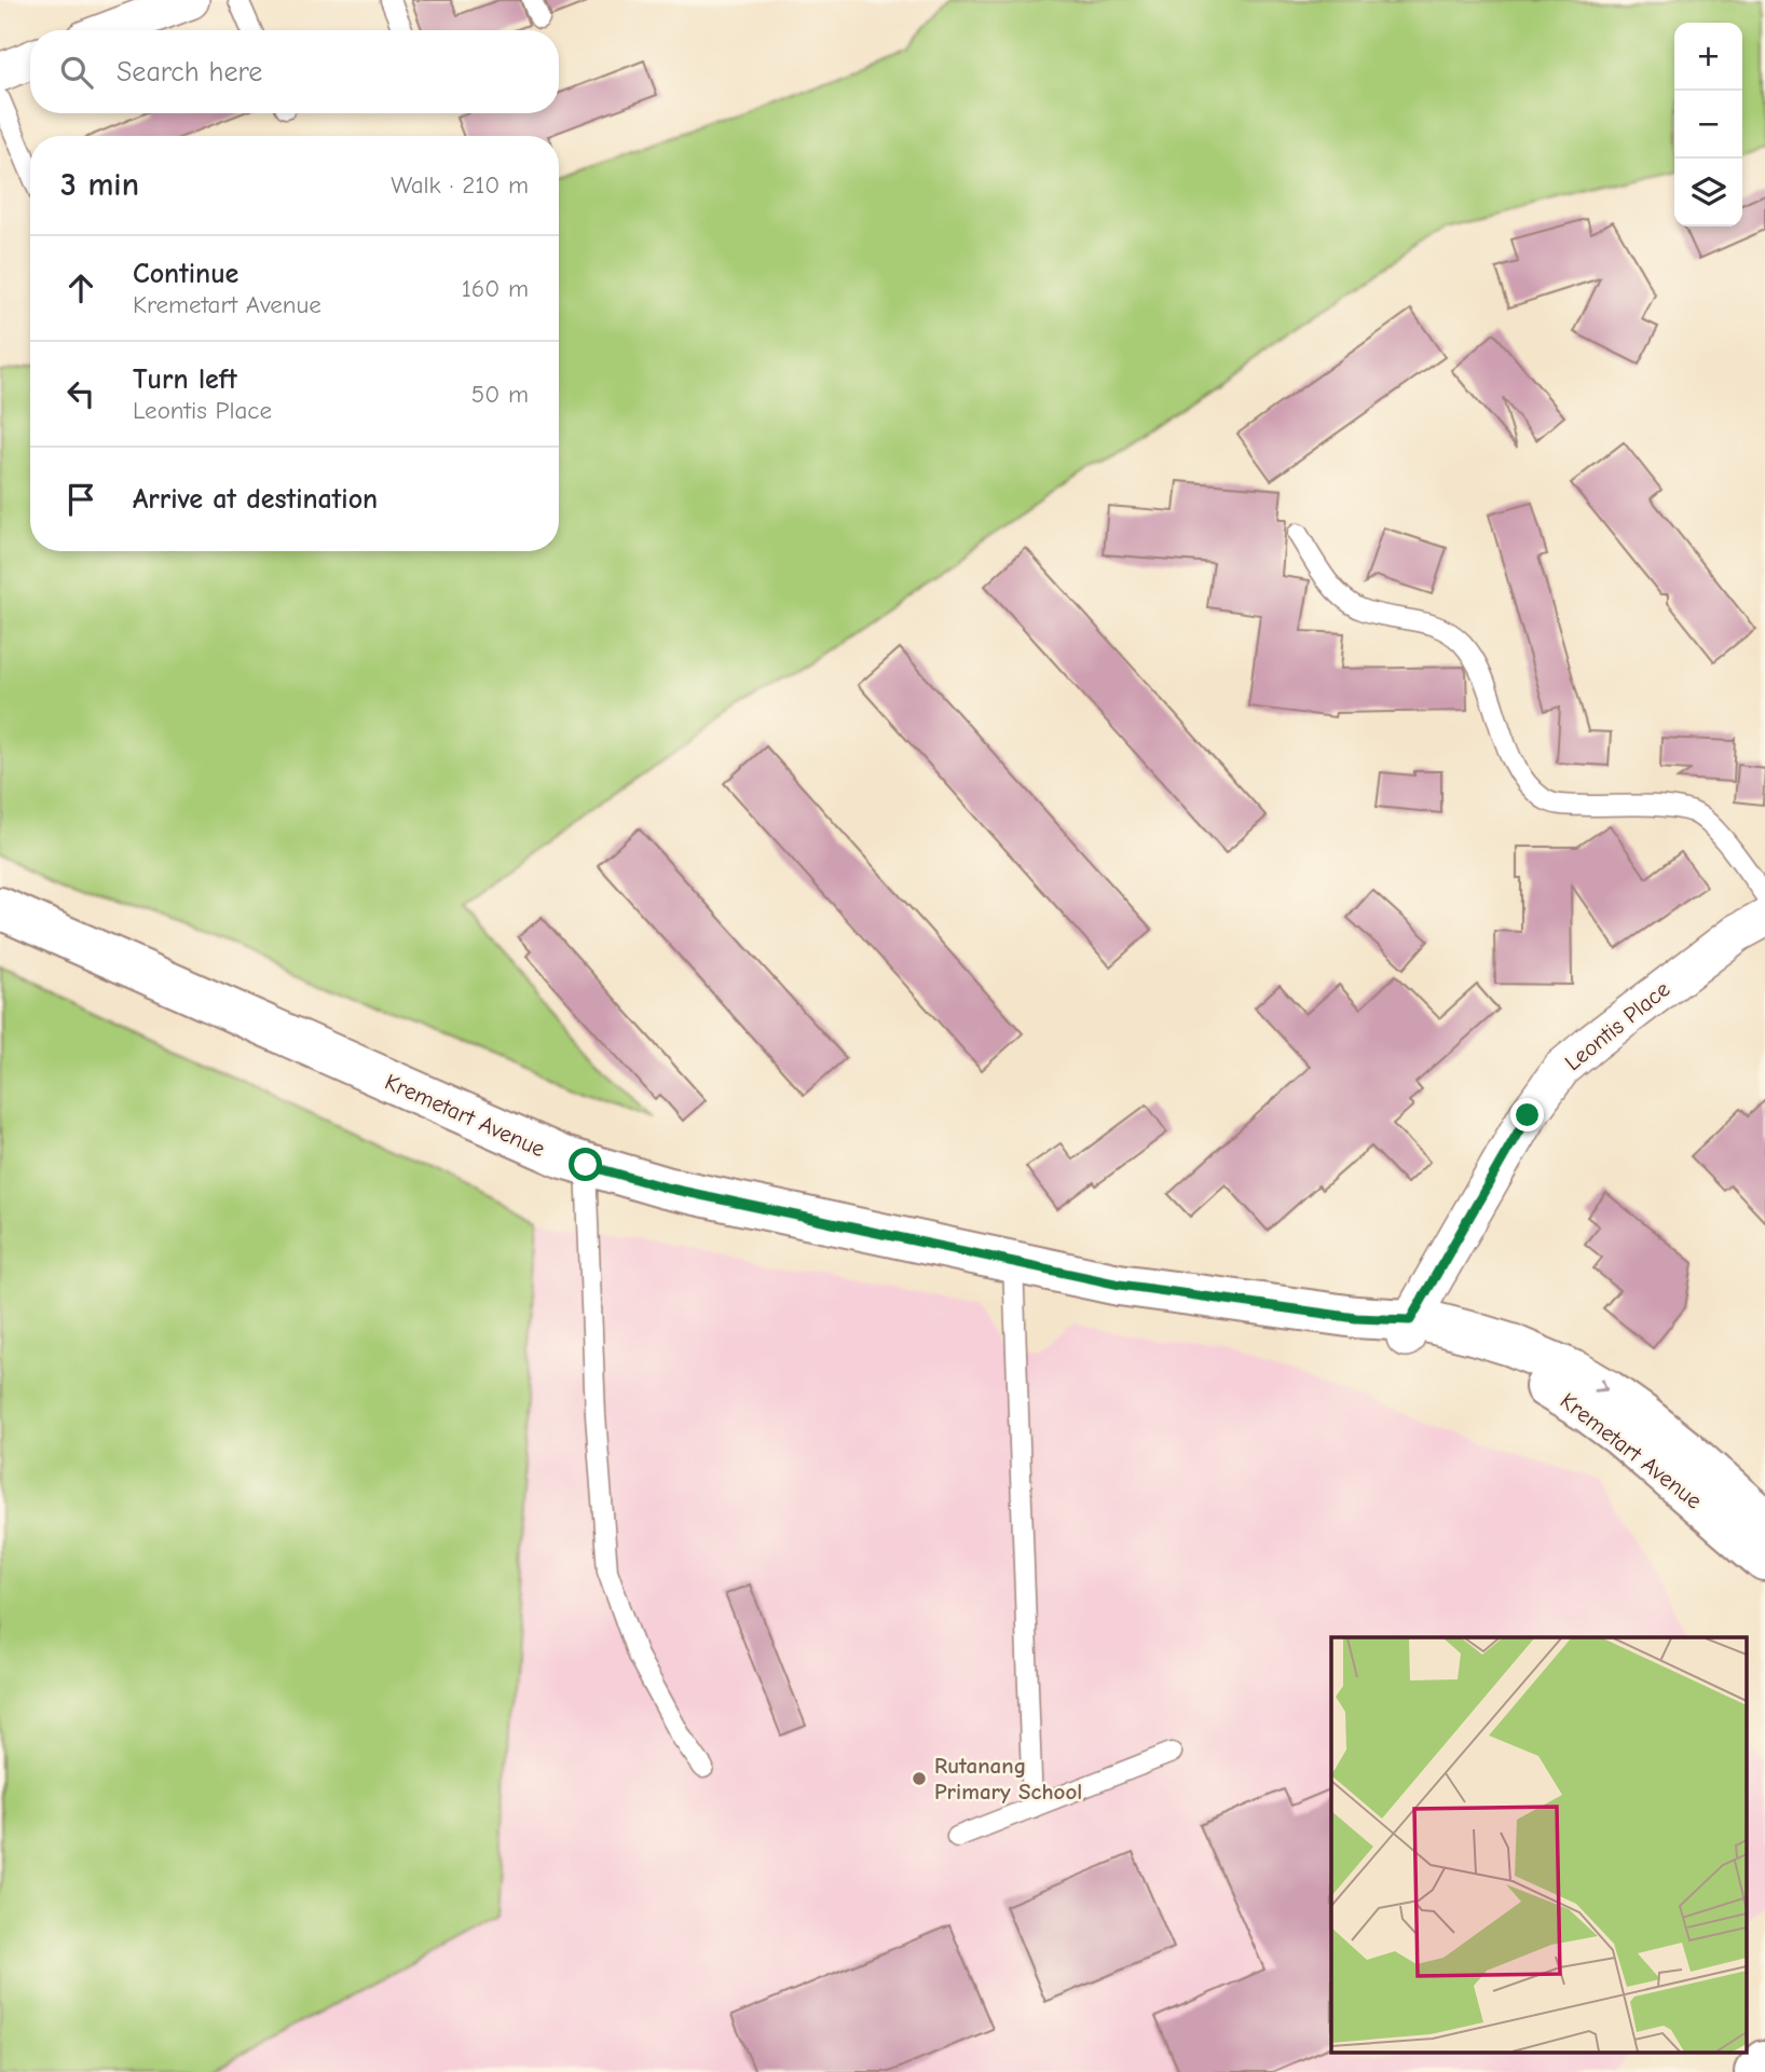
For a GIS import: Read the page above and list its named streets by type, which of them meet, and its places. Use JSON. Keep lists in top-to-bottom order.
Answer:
{
  "streets": {
    "street": ["Leontis Place", "Kremetart Avenue"]
  },
  "crossings": [
    ["Leontis Place", "Kremetart Avenue"]
  ],
  "places": ["Rutanang Primary School"],
  "page": {
    "map_buttons": ["+", "−"],
    "search": "Search here",
    "heading": ["3 min", "Walk · 210 m"],
    "list": [
      ["Continue", "Kremetart Avenue", "160 m"],
      ["Turn left", "Leontis Place", "50 m"],
      "Arrive at destination"
    ]
  }
}
